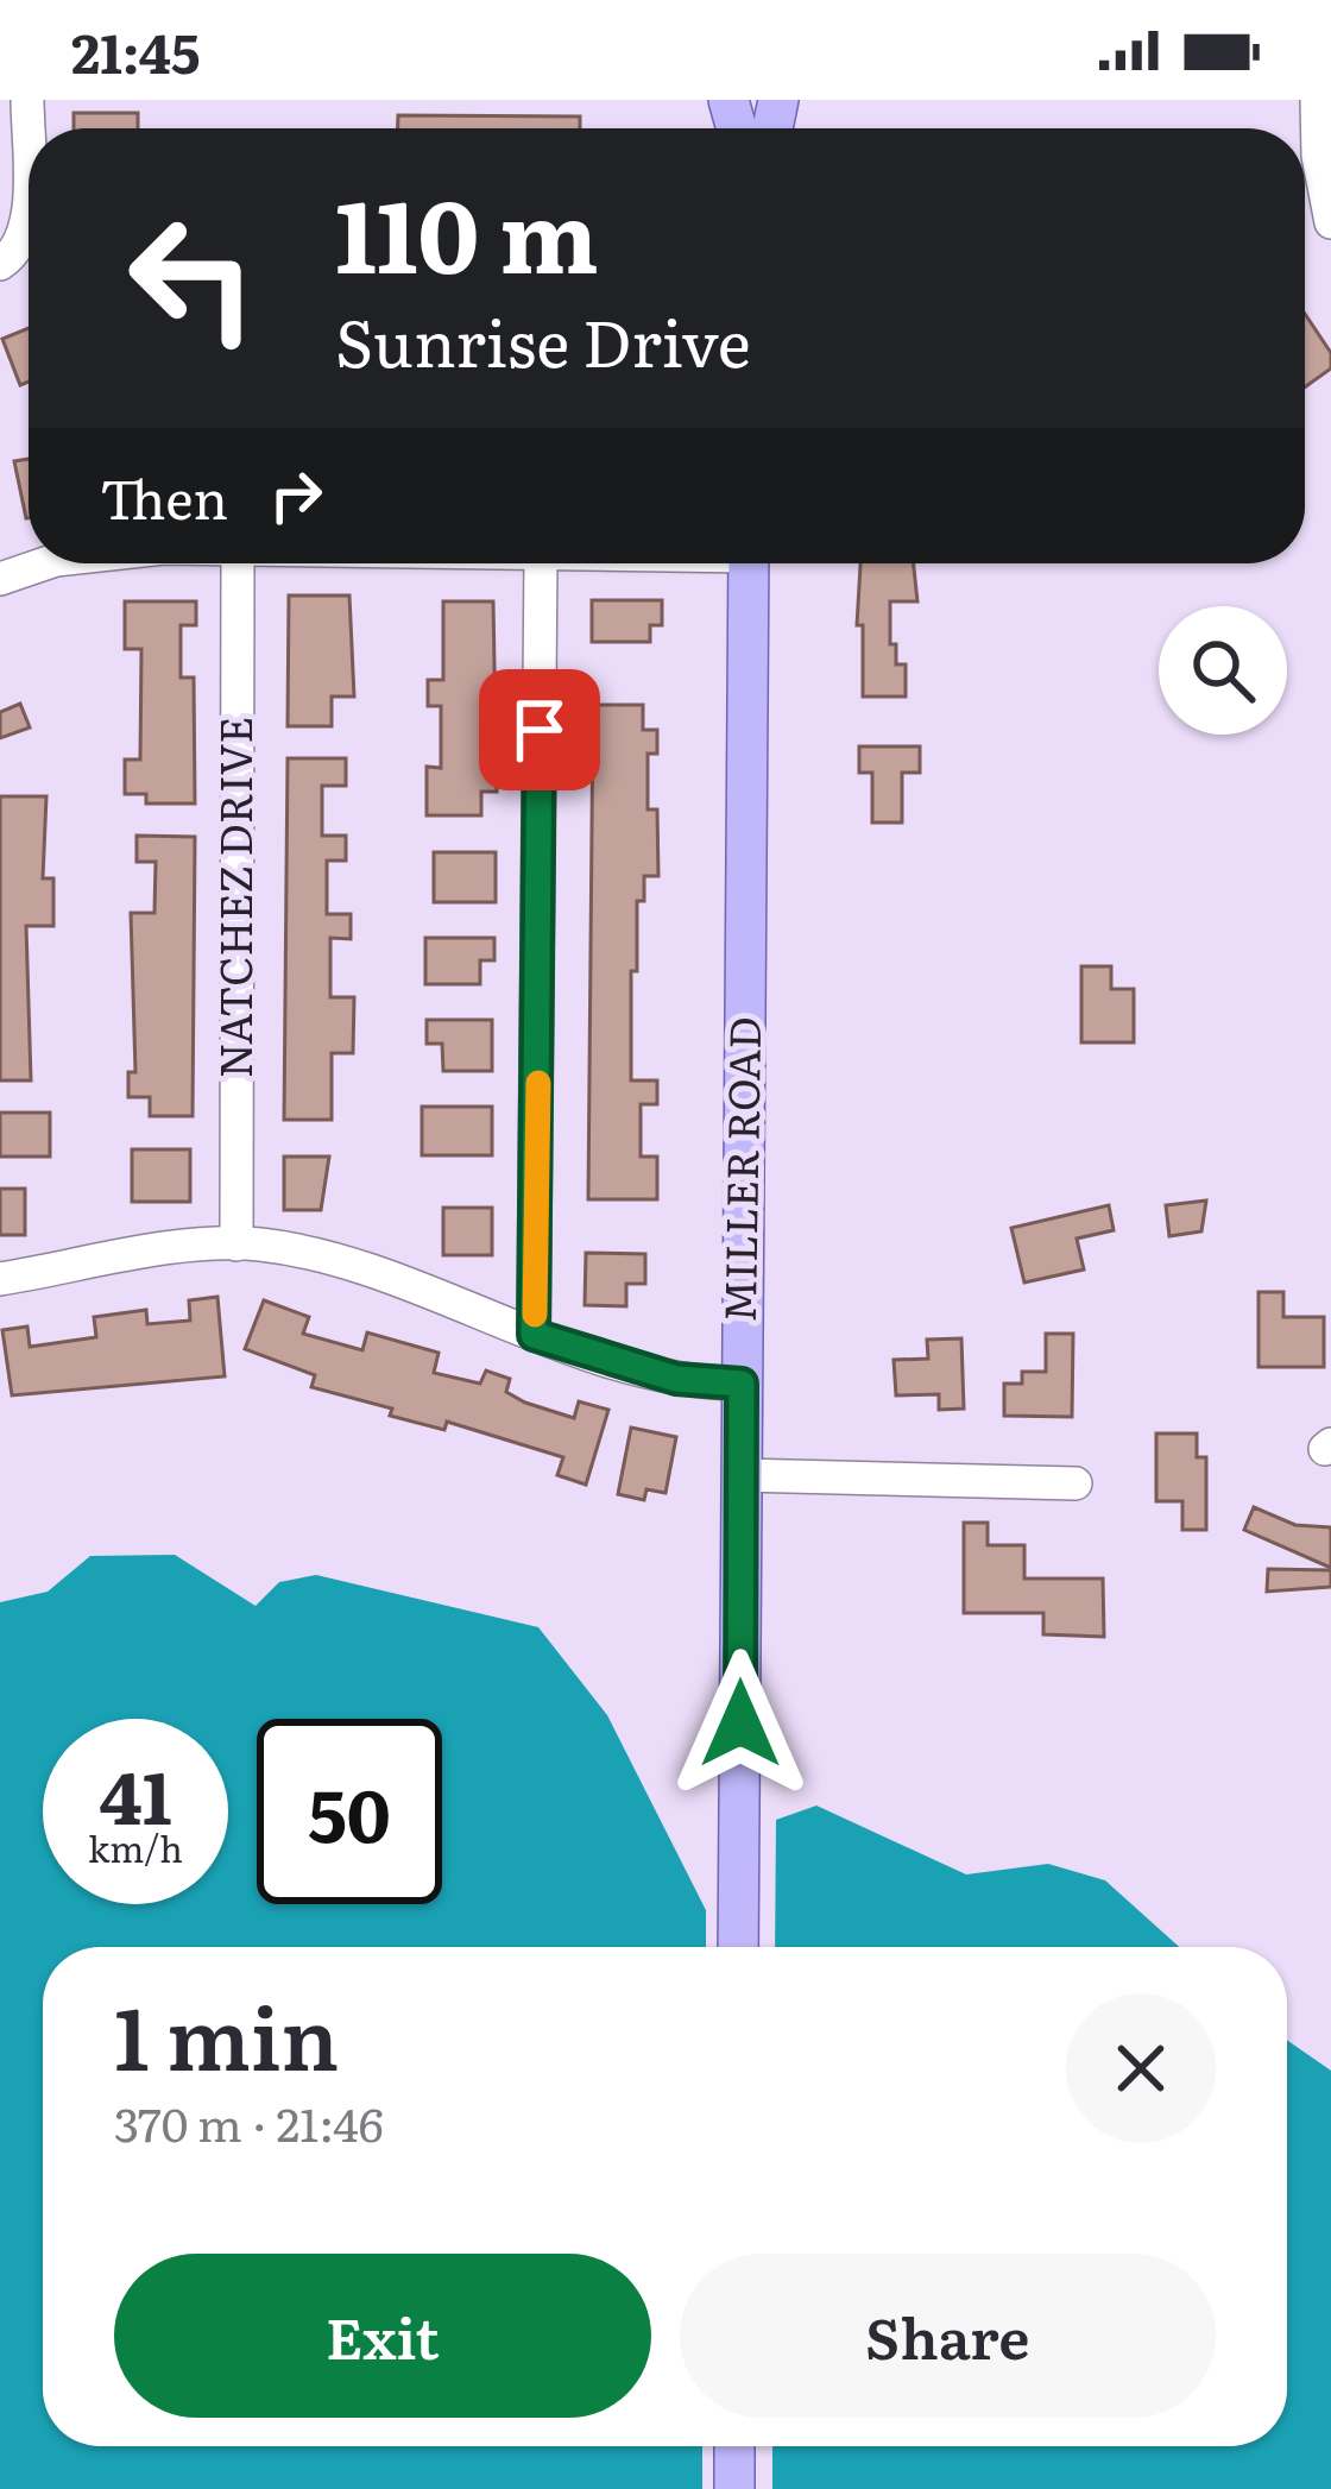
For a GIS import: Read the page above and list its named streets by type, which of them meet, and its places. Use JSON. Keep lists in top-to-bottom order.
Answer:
{
  "streets": {
    "main road": ["MILLER ROAD"],
    "street": ["NATCHEZ DRIVE"]
  },
  "page": {
    "status": "21:45",
    "turn": ["110 m", "Sunrise Drive"],
    "then": "Then",
    "speed": "41 km/h",
    "limit": "50",
    "heading": ["1 min", "370 m · 21:46"],
    "buttons": ["Exit", "Share"]
  }
}
